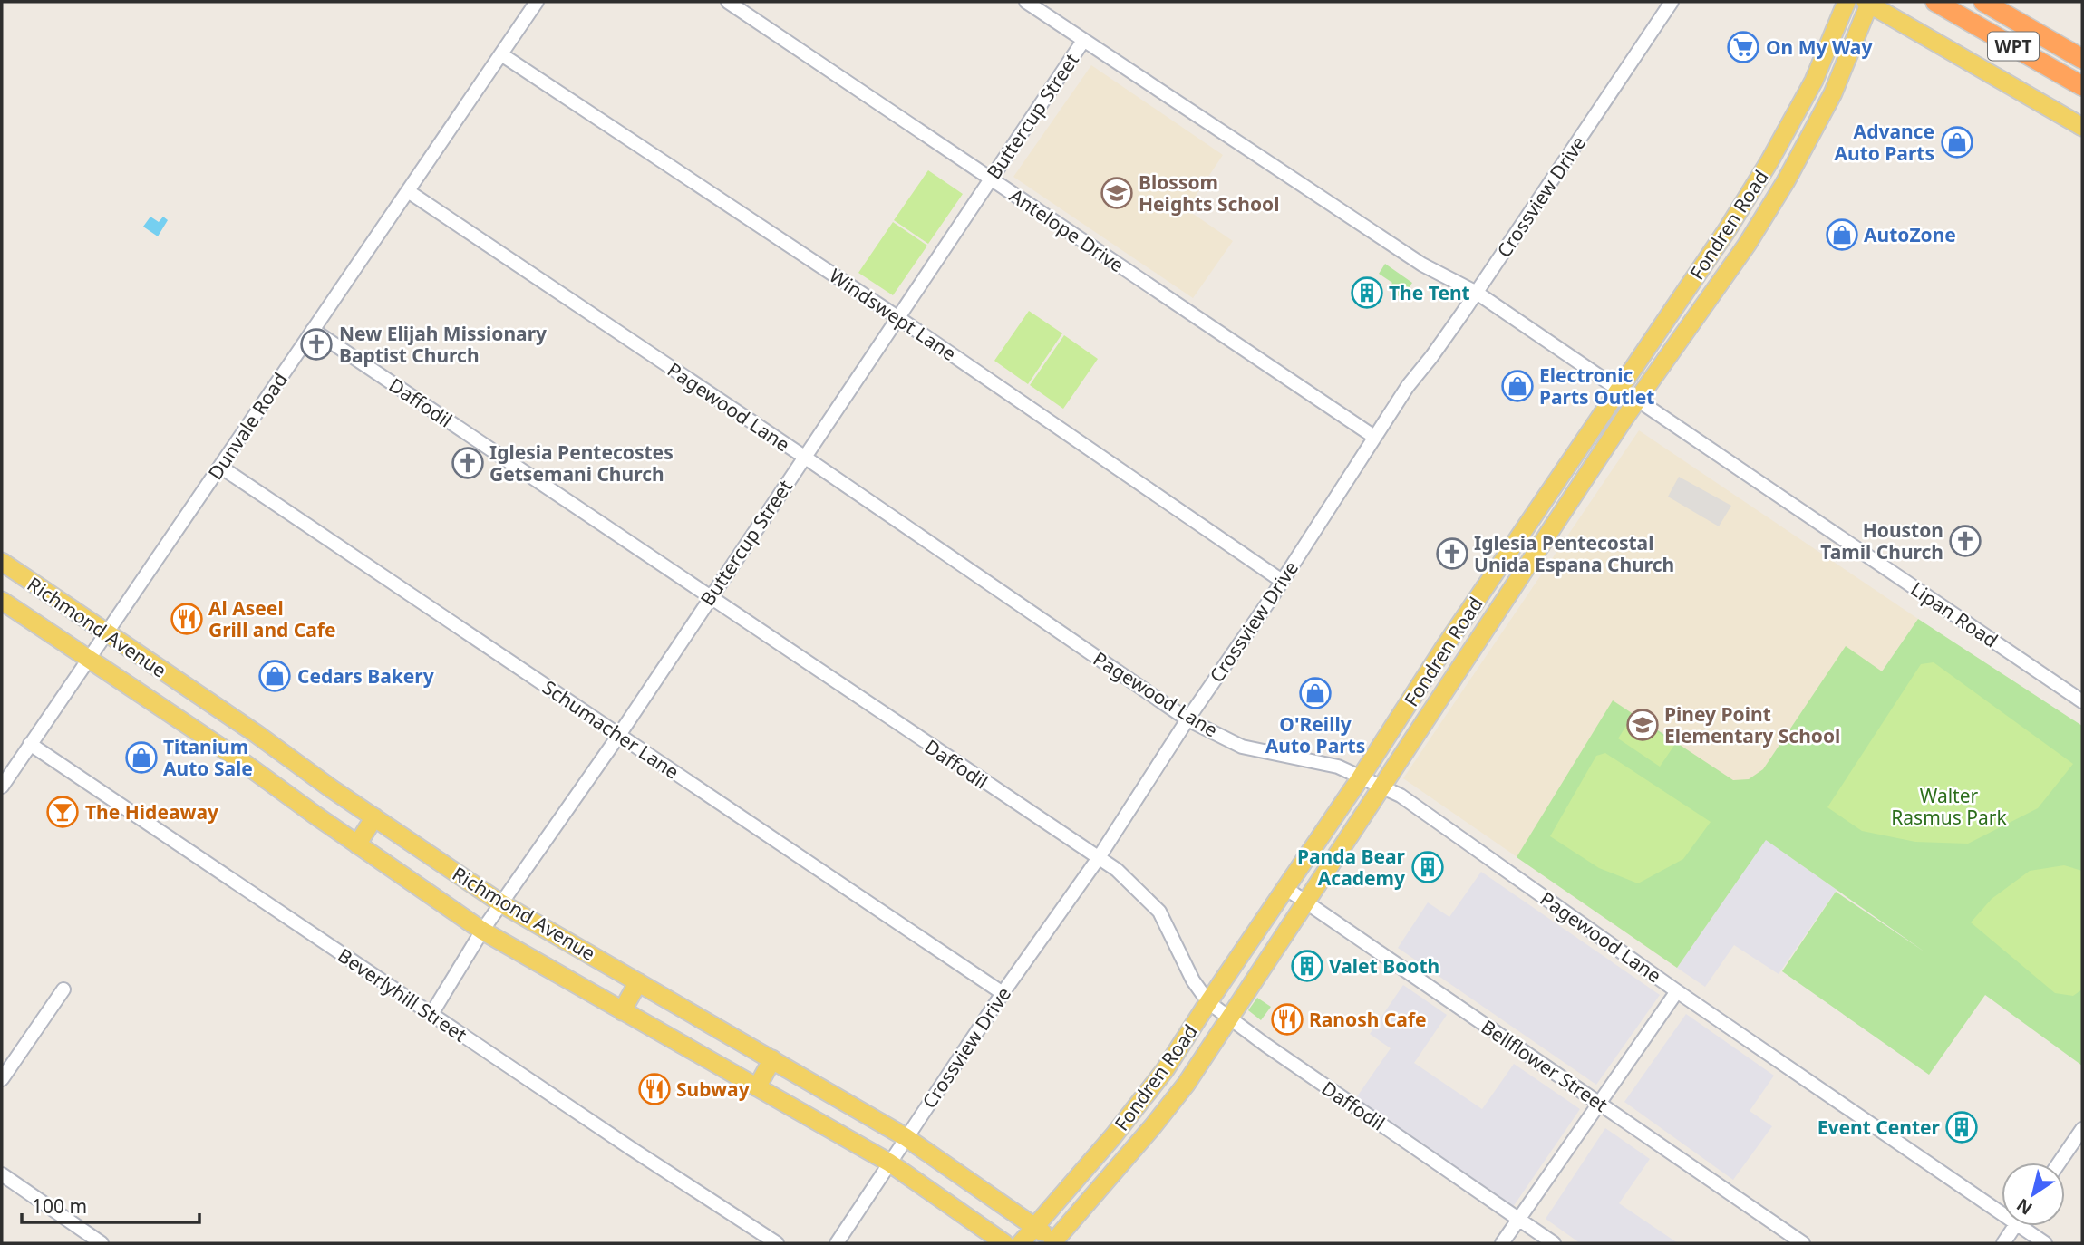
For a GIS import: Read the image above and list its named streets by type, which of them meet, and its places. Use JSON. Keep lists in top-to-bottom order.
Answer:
{
  "streets": {
    "highway": ["WPT"],
    "main road": ["Fondren Road", "Richmond Avenue"],
    "street": [
      "Buttercup Street",
      "Crossview Drive",
      "Antelope Drive",
      "Windswept Lane",
      "Daffodil",
      "Pagewood Lane",
      "Dunvale Road",
      "Lipan Road",
      "Schumacher Lane",
      "Beverlyhill Street",
      "Bellflower Street"
    ]
  },
  "crossings": [
    ["Buttercup Street", "Antelope Drive"],
    ["Buttercup Street", "Windswept Lane"],
    ["Buttercup Street", "Daffodil"],
    ["Buttercup Street", "Pagewood Lane"],
    ["Buttercup Street", "Richmond Avenue"],
    ["Buttercup Street", "Schumacher Lane"],
    ["Buttercup Street", "Beverlyhill Street"],
    ["Crossview Drive", "Antelope Drive"],
    ["Crossview Drive", "Windswept Lane"],
    ["Crossview Drive", "Daffodil"],
    ["Crossview Drive", "Pagewood Lane"],
    ["Crossview Drive", "Richmond Avenue"],
    ["Crossview Drive", "Schumacher Lane"],
    ["Fondren Road", "Daffodil"],
    ["Fondren Road", "Pagewood Lane"],
    ["Fondren Road", "Lipan Road"],
    ["Fondren Road", "Richmond Avenue"],
    ["Fondren Road", "Bellflower Street"],
    ["Windswept Lane", "Dunvale Road"],
    ["Daffodil", "Dunvale Road"],
    ["Pagewood Lane", "Dunvale Road"],
    ["Dunvale Road", "Richmond Avenue"],
    ["Dunvale Road", "Schumacher Lane"],
    ["Dunvale Road", "Beverlyhill Street"]
  ],
  "parks": ["Walter Rasmus Park"],
  "places": {
    "supermarket": ["On My Way"],
    "shop": [
      "Advance Auto Parts",
      "AutoZone",
      "Electronic Parts Outlet",
      "Cedars Bakery",
      "O'Reilly Auto Parts",
      "Titanium Auto Sale"
    ],
    "school or university": ["Blossom Heights School", "Piney Point Elementary School"],
    "building": [
      "The Tent",
      "Panda Bear Academy",
      "Valet Booth",
      "Event Center"
    ],
    "church": [
      "New Elijah Missionary Baptist Church",
      "Iglesia Pentecostes Getsemani Church",
      "Houston Tamil Church",
      "Iglesia Pentecostal Unida Espana Church"
    ],
    "restaurant": ["Al Aseel Grill and Cafe", "Ranosh Cafe", "Subway"],
    "bar": ["The Hideaway"]
  },
  "scale_bar": "100 m",
  "north": "bottom left"
}
